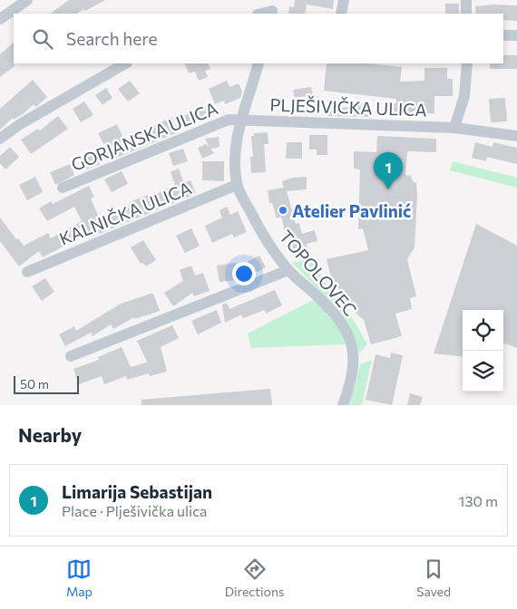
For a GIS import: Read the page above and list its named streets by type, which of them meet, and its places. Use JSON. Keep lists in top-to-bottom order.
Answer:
{
  "streets": {
    "street": [
      "PLJEŠIVIČKA ULICA",
      "GORJANSKA ULICA",
      "KALNIČKA ULICA",
      "TOPOLOVEC"
    ]
  },
  "crossings": [
    ["PLJEŠIVIČKA ULICA", "GORJANSKA ULICA"],
    ["PLJEŠIVIČKA ULICA", "TOPOLOVEC"],
    ["GORJANSKA ULICA", "TOPOLOVEC"],
    ["KALNIČKA ULICA", "TOPOLOVEC"]
  ],
  "places": ["Atelier Pavlinić"],
  "scale_bar": "50 m",
  "page": {
    "search": "Search here",
    "pins": "1",
    "scale": "50 m",
    "heading": "Nearby",
    "list": [
      {
        "mark": "1",
        "name": "Limarija Sebastijan",
        "note": "Place · Plješivička ulica",
        "value": "130 m"
      }
    ],
    "nav": ["Map", "Directions", "Saved"]
  }
}
